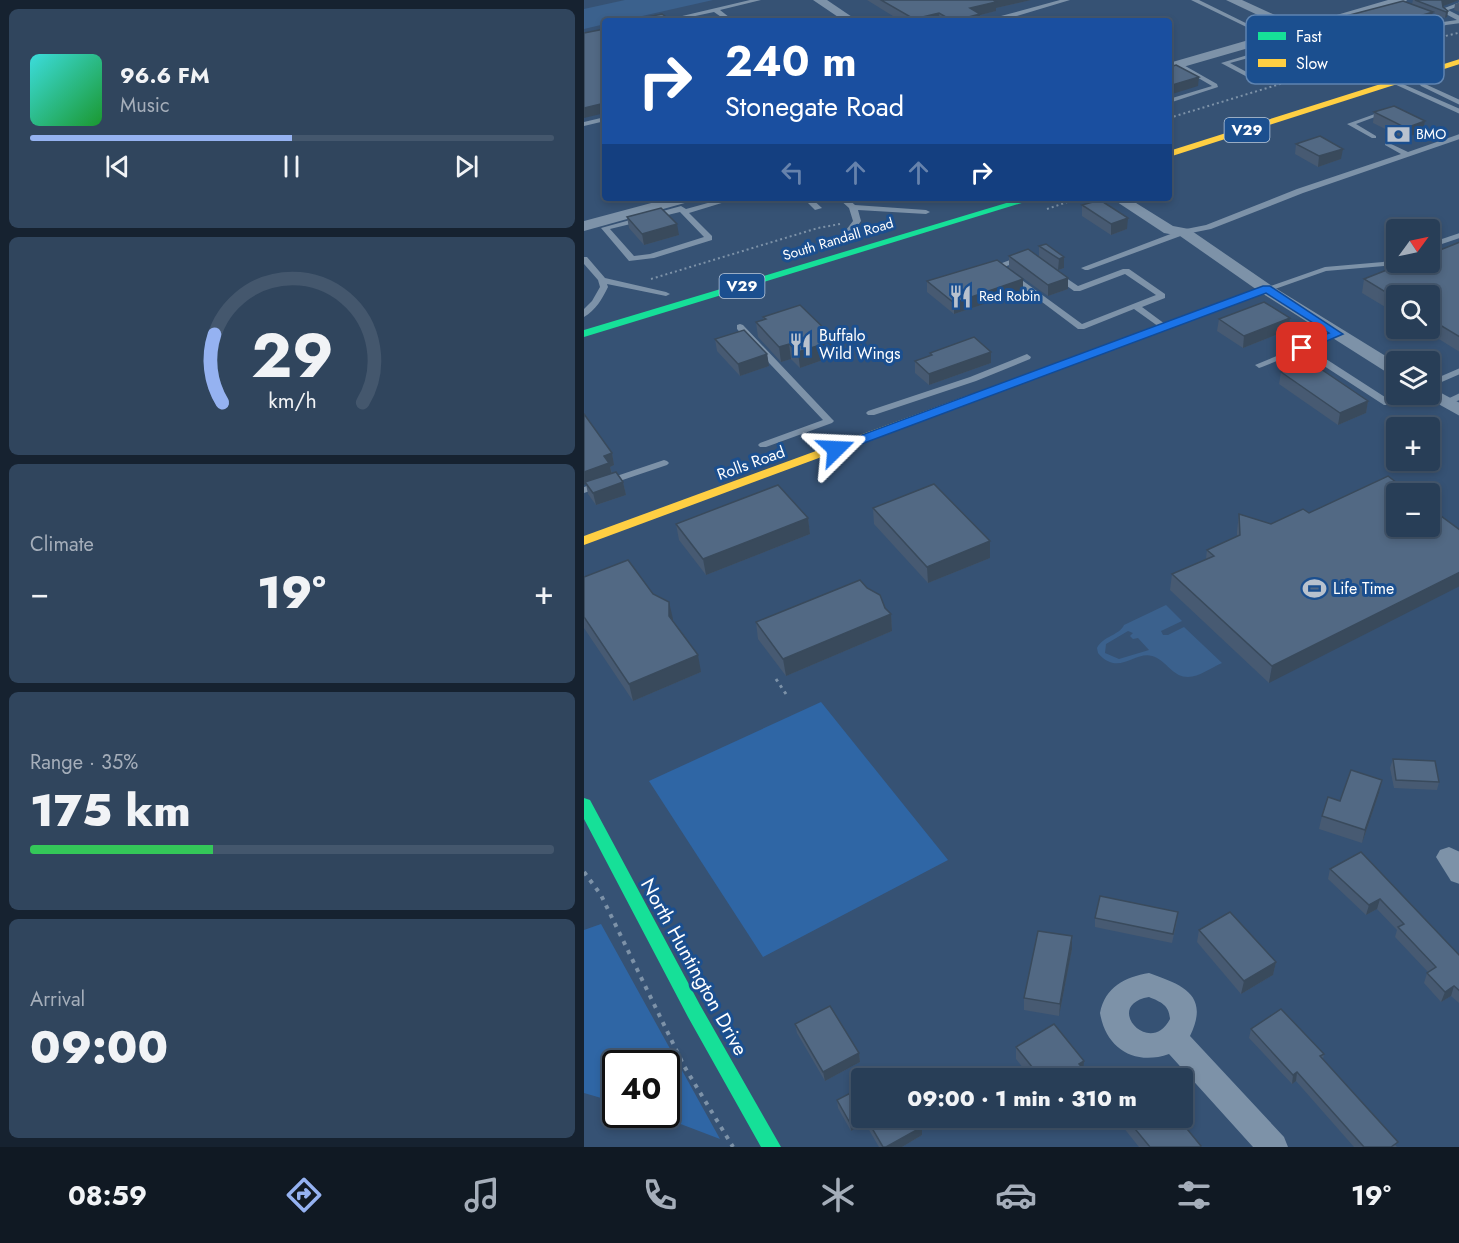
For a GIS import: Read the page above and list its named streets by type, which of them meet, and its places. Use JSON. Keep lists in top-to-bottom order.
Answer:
{
  "streets": {
    "main road": [
      "V29",
      "South Randall Road",
      "Rolls Road",
      "North Huntington Drive"
    ]
  },
  "places": {
    "bank": ["BMO"],
    "restaurant": ["Red Robin", "Buffalo Wild Wings"],
    "sports": ["Life Time"]
  },
  "legend": ["Fast", "Slow"],
  "north": "top right",
  "page": {
    "turn": ["240 m", "Stonegate Road"],
    "song": ["96.6 FM", "Music"],
    "map_buttons": ["+", "−"],
    "tile": [
      "Climate",
      ["Range · 35%", "175 km"],
      ["Arrival", "09:00"]
    ],
    "heat": ["−", "19°", "+"],
    "limit": "40",
    "trip": "09:00 · 1 min · 310 m",
    "tabs": ["08:59", "19°"],
    "gauge": ["29", "km/h"]
  }
}
